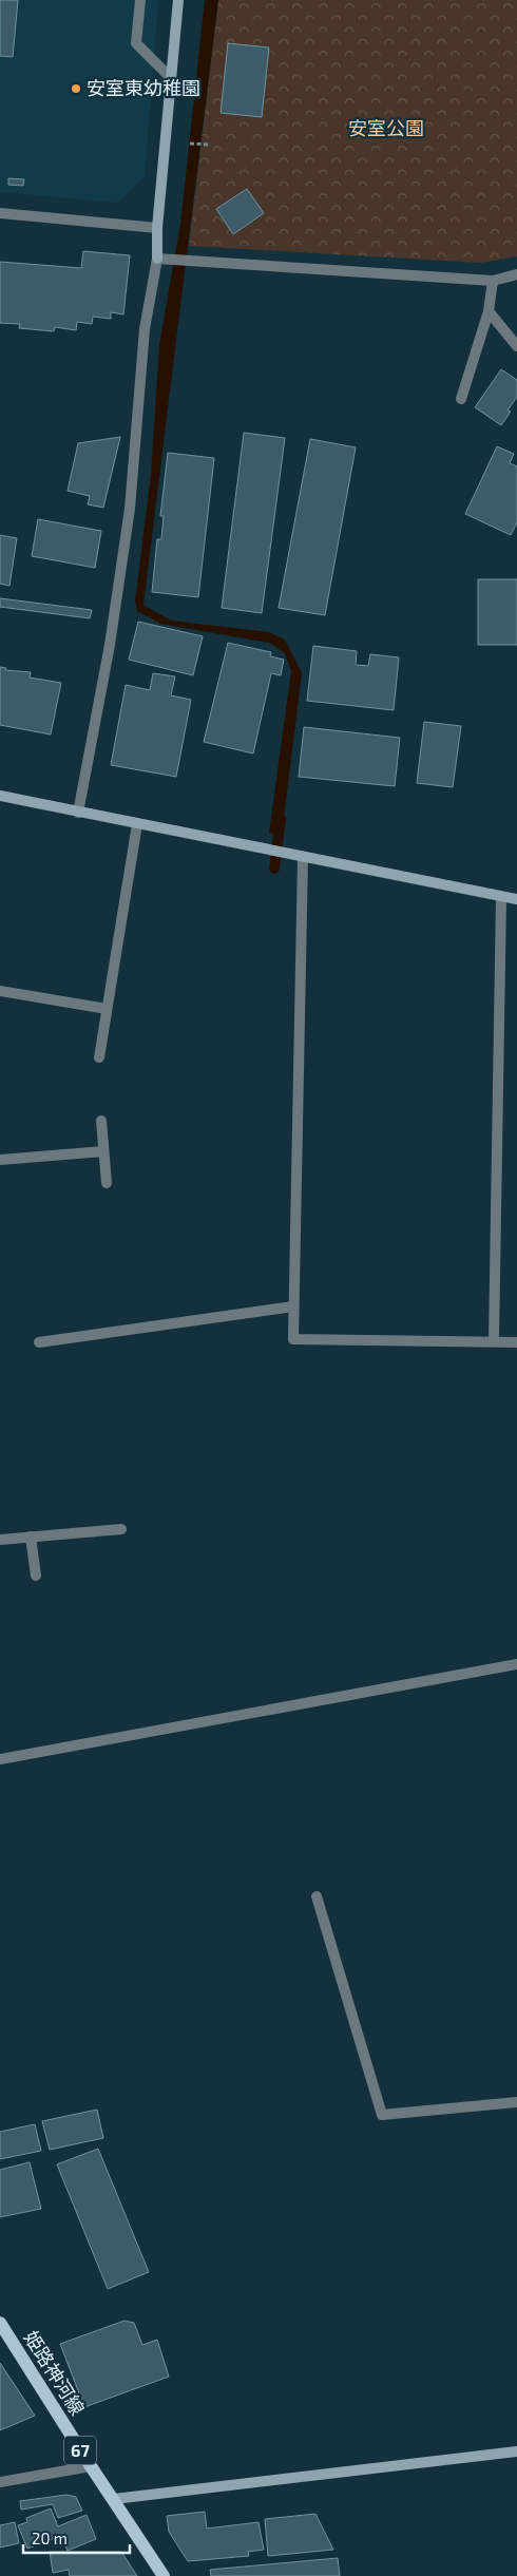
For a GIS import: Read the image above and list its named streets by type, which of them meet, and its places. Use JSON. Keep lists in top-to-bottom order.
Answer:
{
  "streets": {
    "main road": ["姫路神河線", "67"]
  },
  "parks": ["安室公園"],
  "places": ["安室東幼稚園"],
  "scale_bar": "20 m"
}
